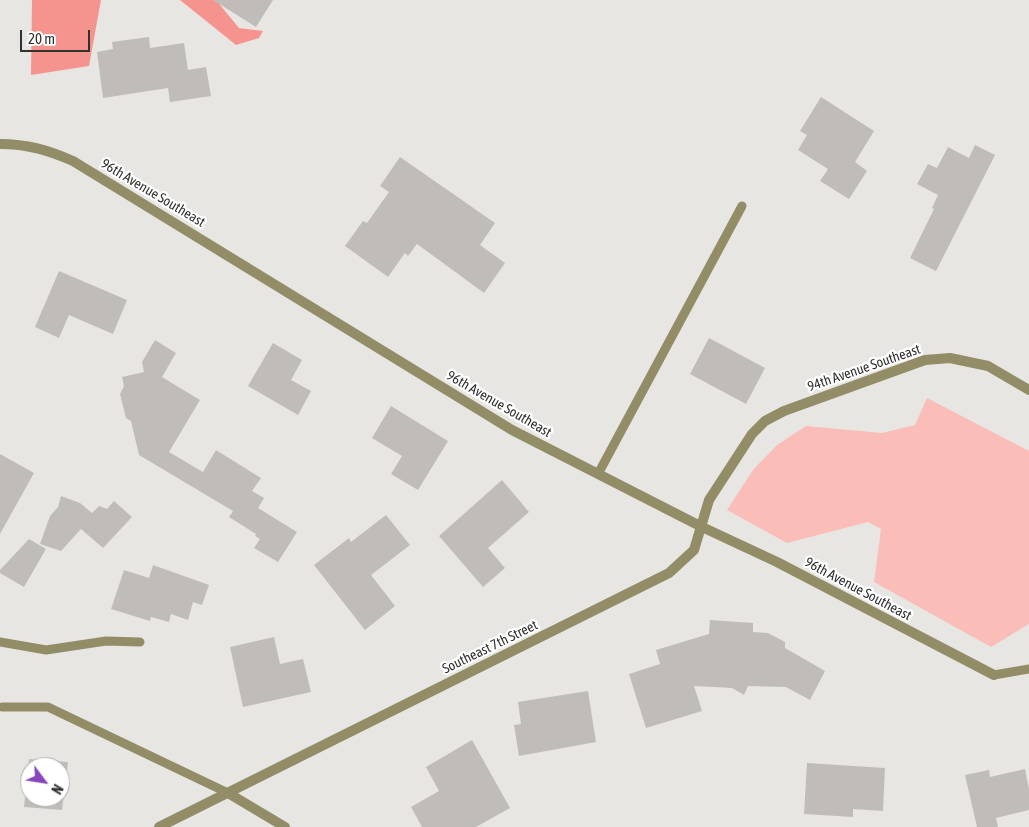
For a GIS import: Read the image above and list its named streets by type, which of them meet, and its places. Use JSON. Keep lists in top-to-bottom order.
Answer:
{
  "streets": {
    "street": ["96th Avenue Southeast", "94th Avenue Southeast", "Southeast 7th Street"]
  },
  "crossings": [
    ["96th Avenue Southeast", "Southeast 7th Street"],
    ["94th Avenue Southeast", "Southeast 7th Street"]
  ],
  "scale_bar": "20 m",
  "north": "bottom right"
}
